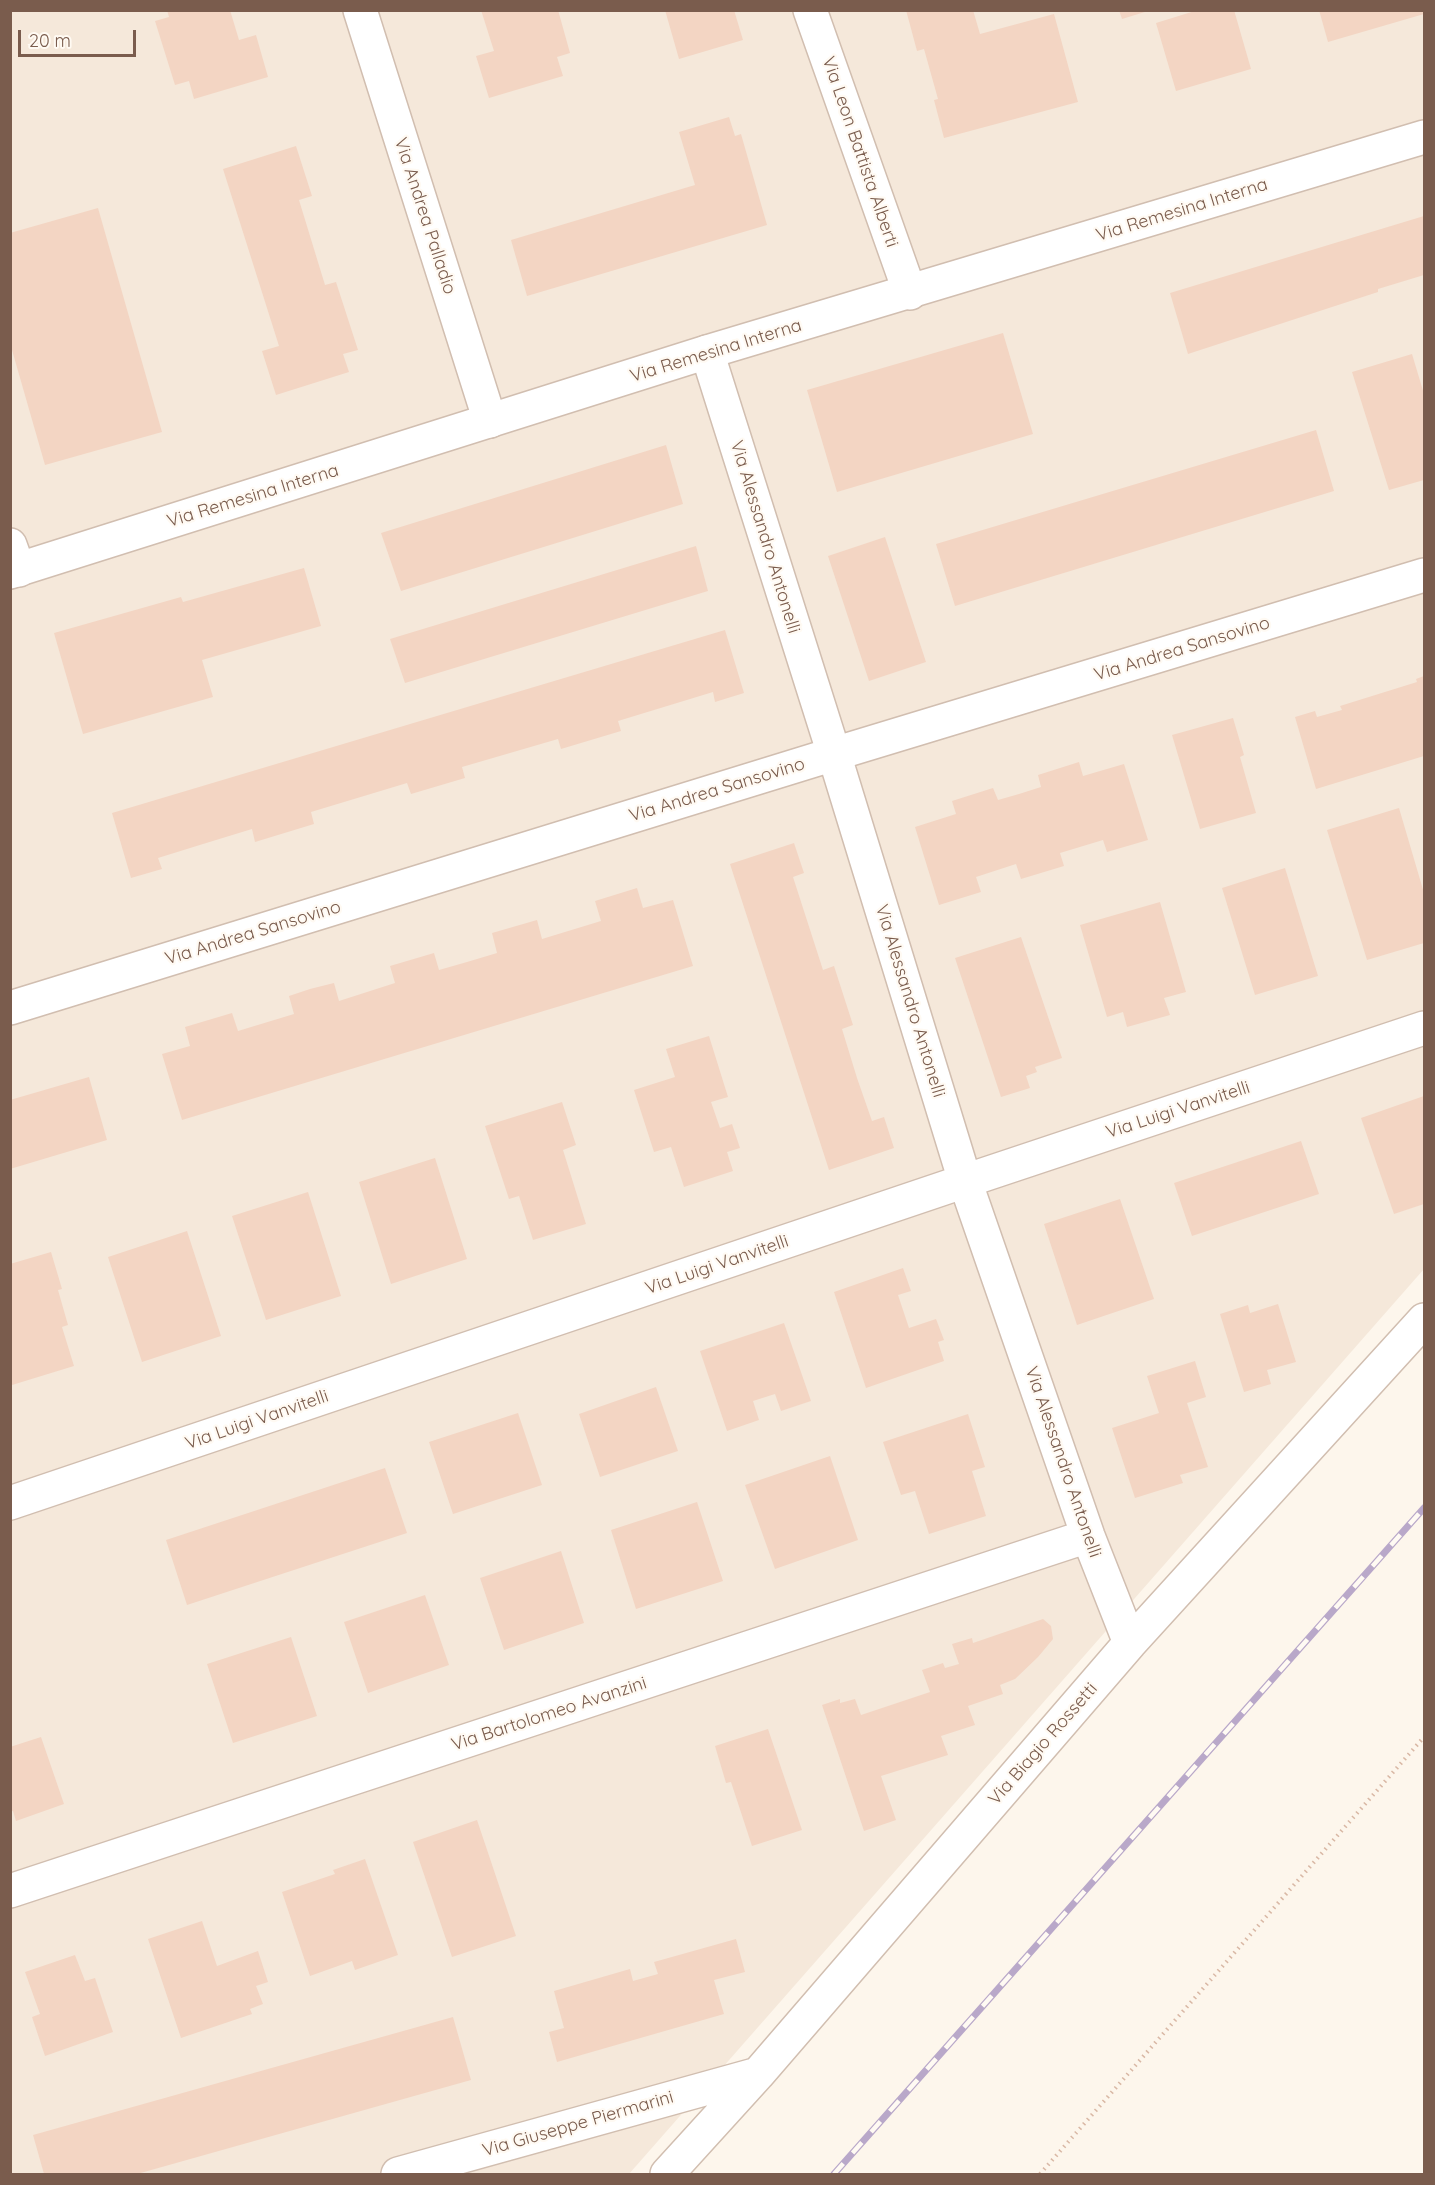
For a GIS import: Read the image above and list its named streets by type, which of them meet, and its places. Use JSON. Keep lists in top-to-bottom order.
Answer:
{
  "streets": {
    "street": [
      "Via Leon Battista Alberti",
      "Via Remesina Interna",
      "Via Andrea Palladio",
      "Via Alessandro Antonelli",
      "Via Andrea Sansovino",
      "Via Luigi Vanvitelli",
      "Via Bartolomeo Avanzini",
      "Via Biagio Rossetti",
      "Via Giuseppe Piermarini"
    ]
  },
  "crossings": [
    ["Via Leon Battista Alberti", "Via Remesina Interna"],
    ["Via Remesina Interna", "Via Andrea Palladio"],
    ["Via Remesina Interna", "Via Alessandro Antonelli"],
    ["Via Alessandro Antonelli", "Via Andrea Sansovino"],
    ["Via Alessandro Antonelli", "Via Luigi Vanvitelli"],
    ["Via Alessandro Antonelli", "Via Bartolomeo Avanzini"],
    ["Via Alessandro Antonelli", "Via Biagio Rossetti"],
    ["Via Biagio Rossetti", "Via Giuseppe Piermarini"]
  ],
  "scale_bar": "20 m"
}
